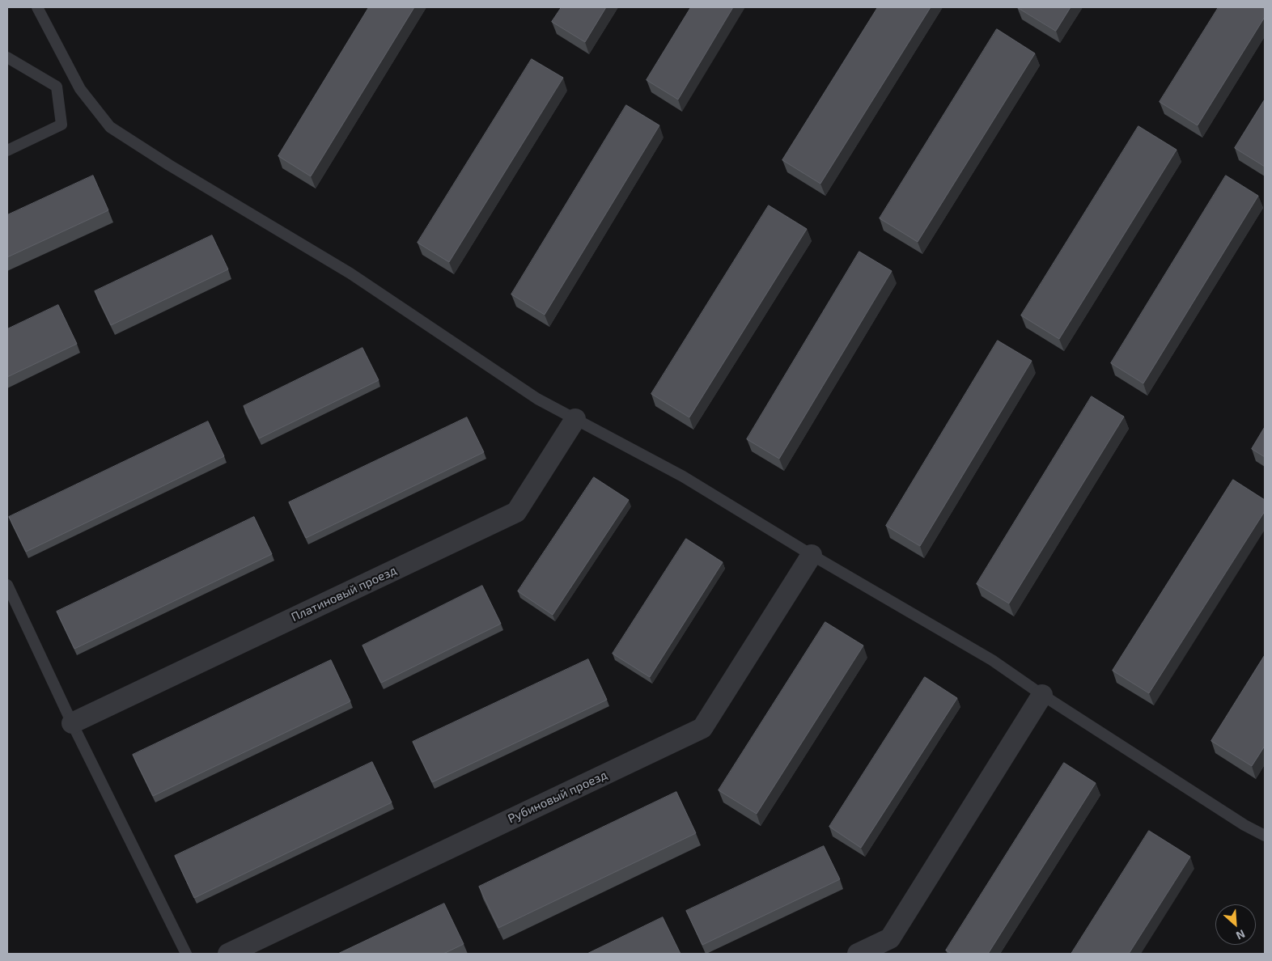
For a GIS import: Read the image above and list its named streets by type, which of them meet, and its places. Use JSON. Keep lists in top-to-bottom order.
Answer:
{
  "streets": {
    "street": ["Платиновый проезд", "Рубиновый проезд"]
  },
  "north": "bottom right"
}
